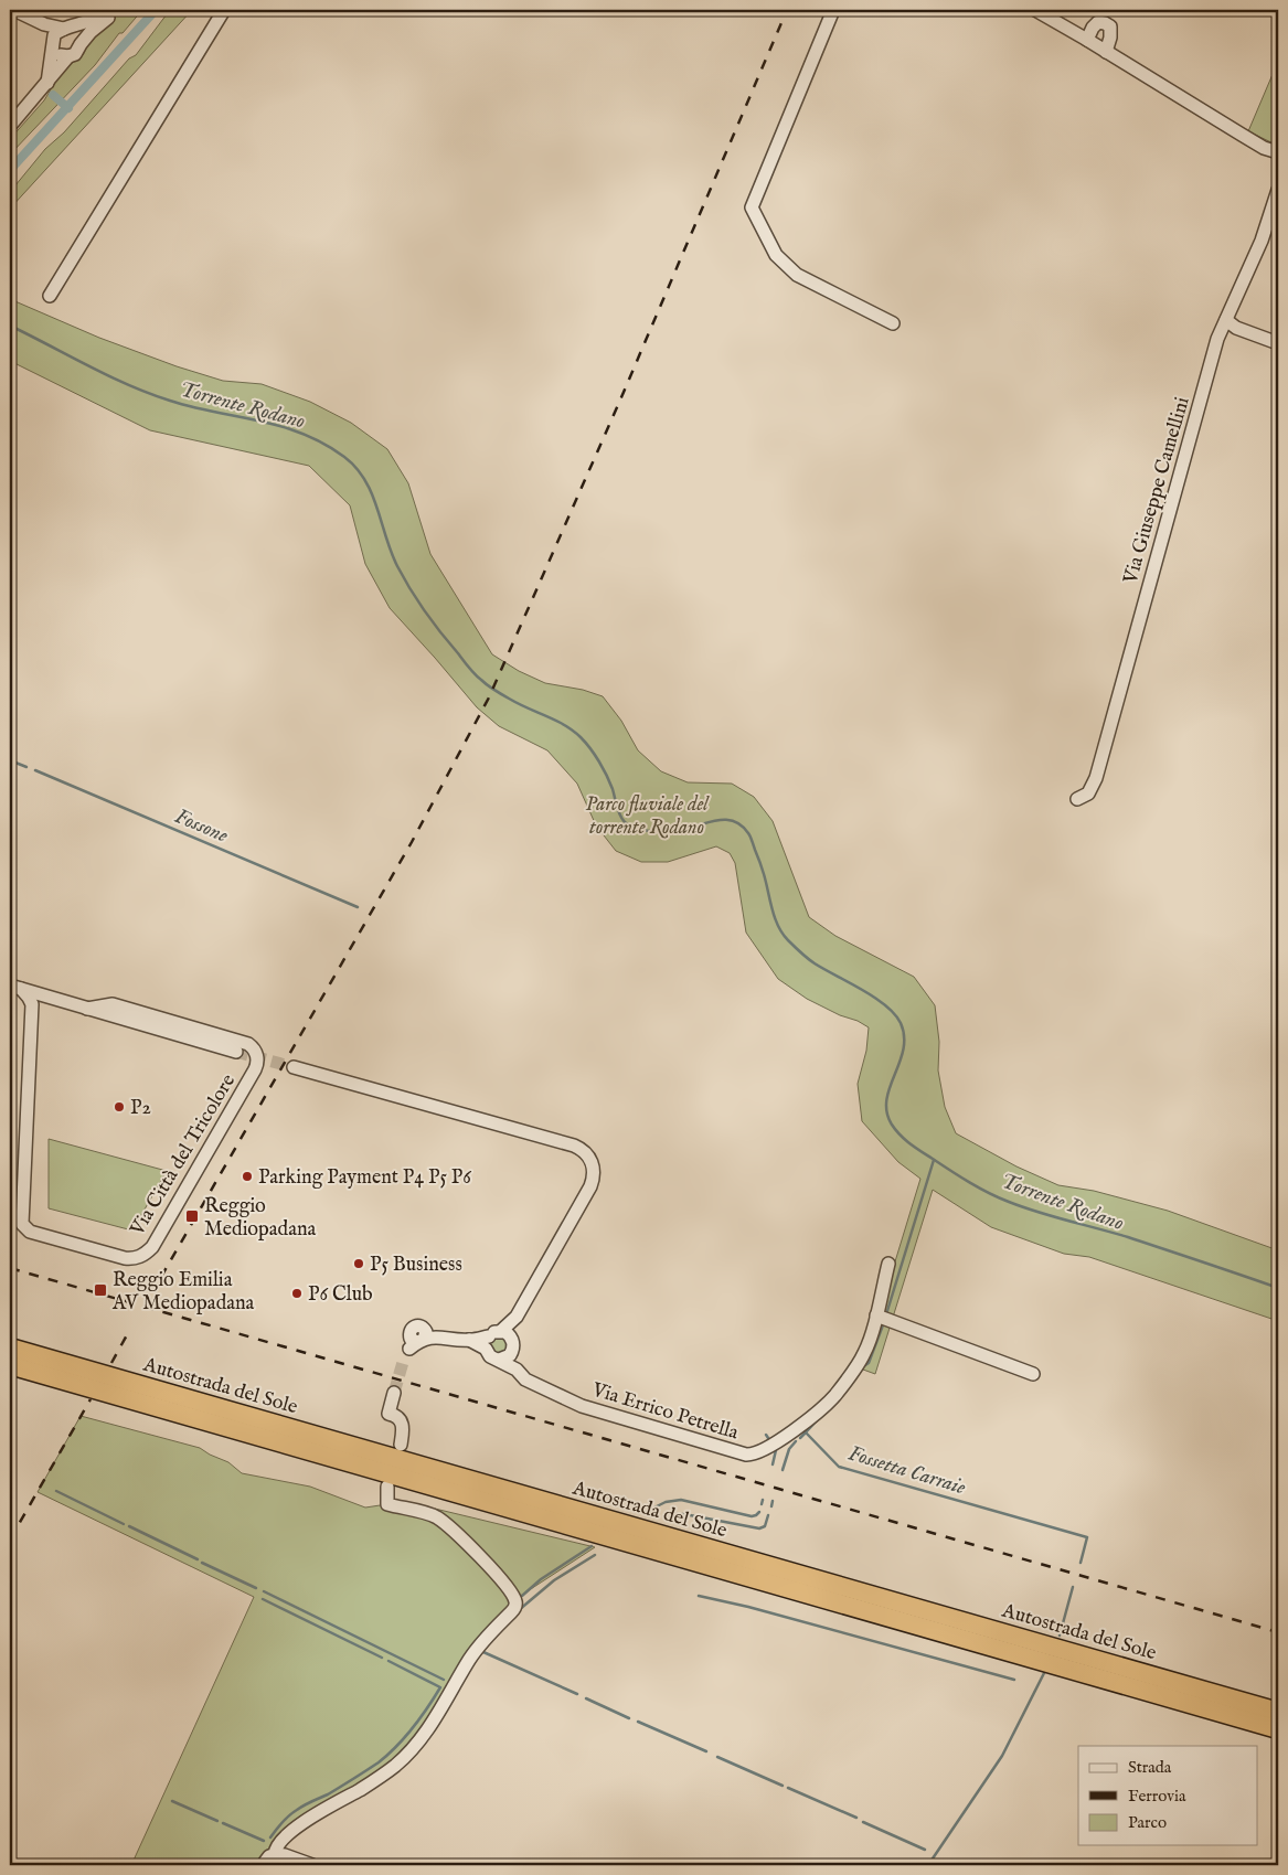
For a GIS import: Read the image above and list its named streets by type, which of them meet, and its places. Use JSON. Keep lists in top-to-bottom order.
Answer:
{
  "streets": {
    "highway": ["Autostrada del Sole"],
    "street": ["Via Giuseppe Camellini", "Via Città del Tricolore", "Via Errico Petrella"]
  },
  "water": ["Torrente Rodano", "Fossone", "Fossetta Carraie"],
  "parks": ["Parco fluviale del torrente Rodano"],
  "places": {
    "other": [
      "P2",
      "Parking Payment P4 P5 P6",
      "P5 Business",
      "P6 Club"
    ],
    "transit": ["Reggio Mediopadana", "Reggio Emilia AV Mediopadana"]
  },
  "legend": ["Strada", "Ferrovia", "Parco"]
}
